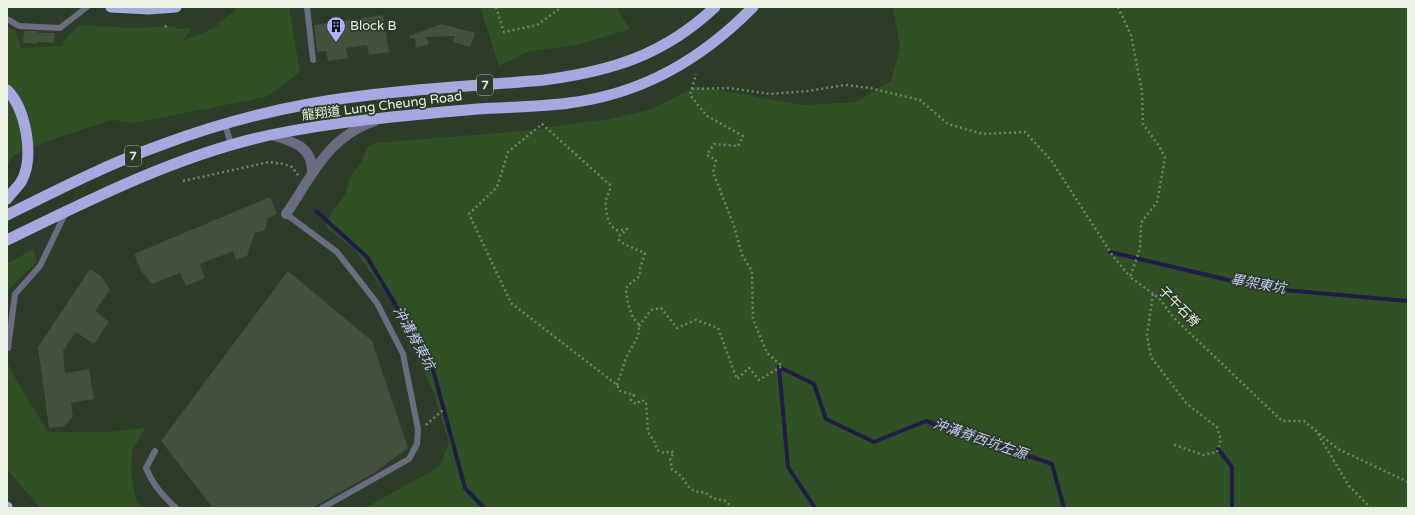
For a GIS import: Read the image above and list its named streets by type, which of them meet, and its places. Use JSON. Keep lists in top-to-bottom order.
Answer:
{
  "streets": {
    "highway": ["7", "龍翔道 Lung Cheung Road"],
    "path": ["子午石脊"]
  },
  "water": ["畢架東坑", "沖溝脊東坑", "沖溝脊西坑左源"],
  "places": {
    "building": ["Block B"]
  }
}
